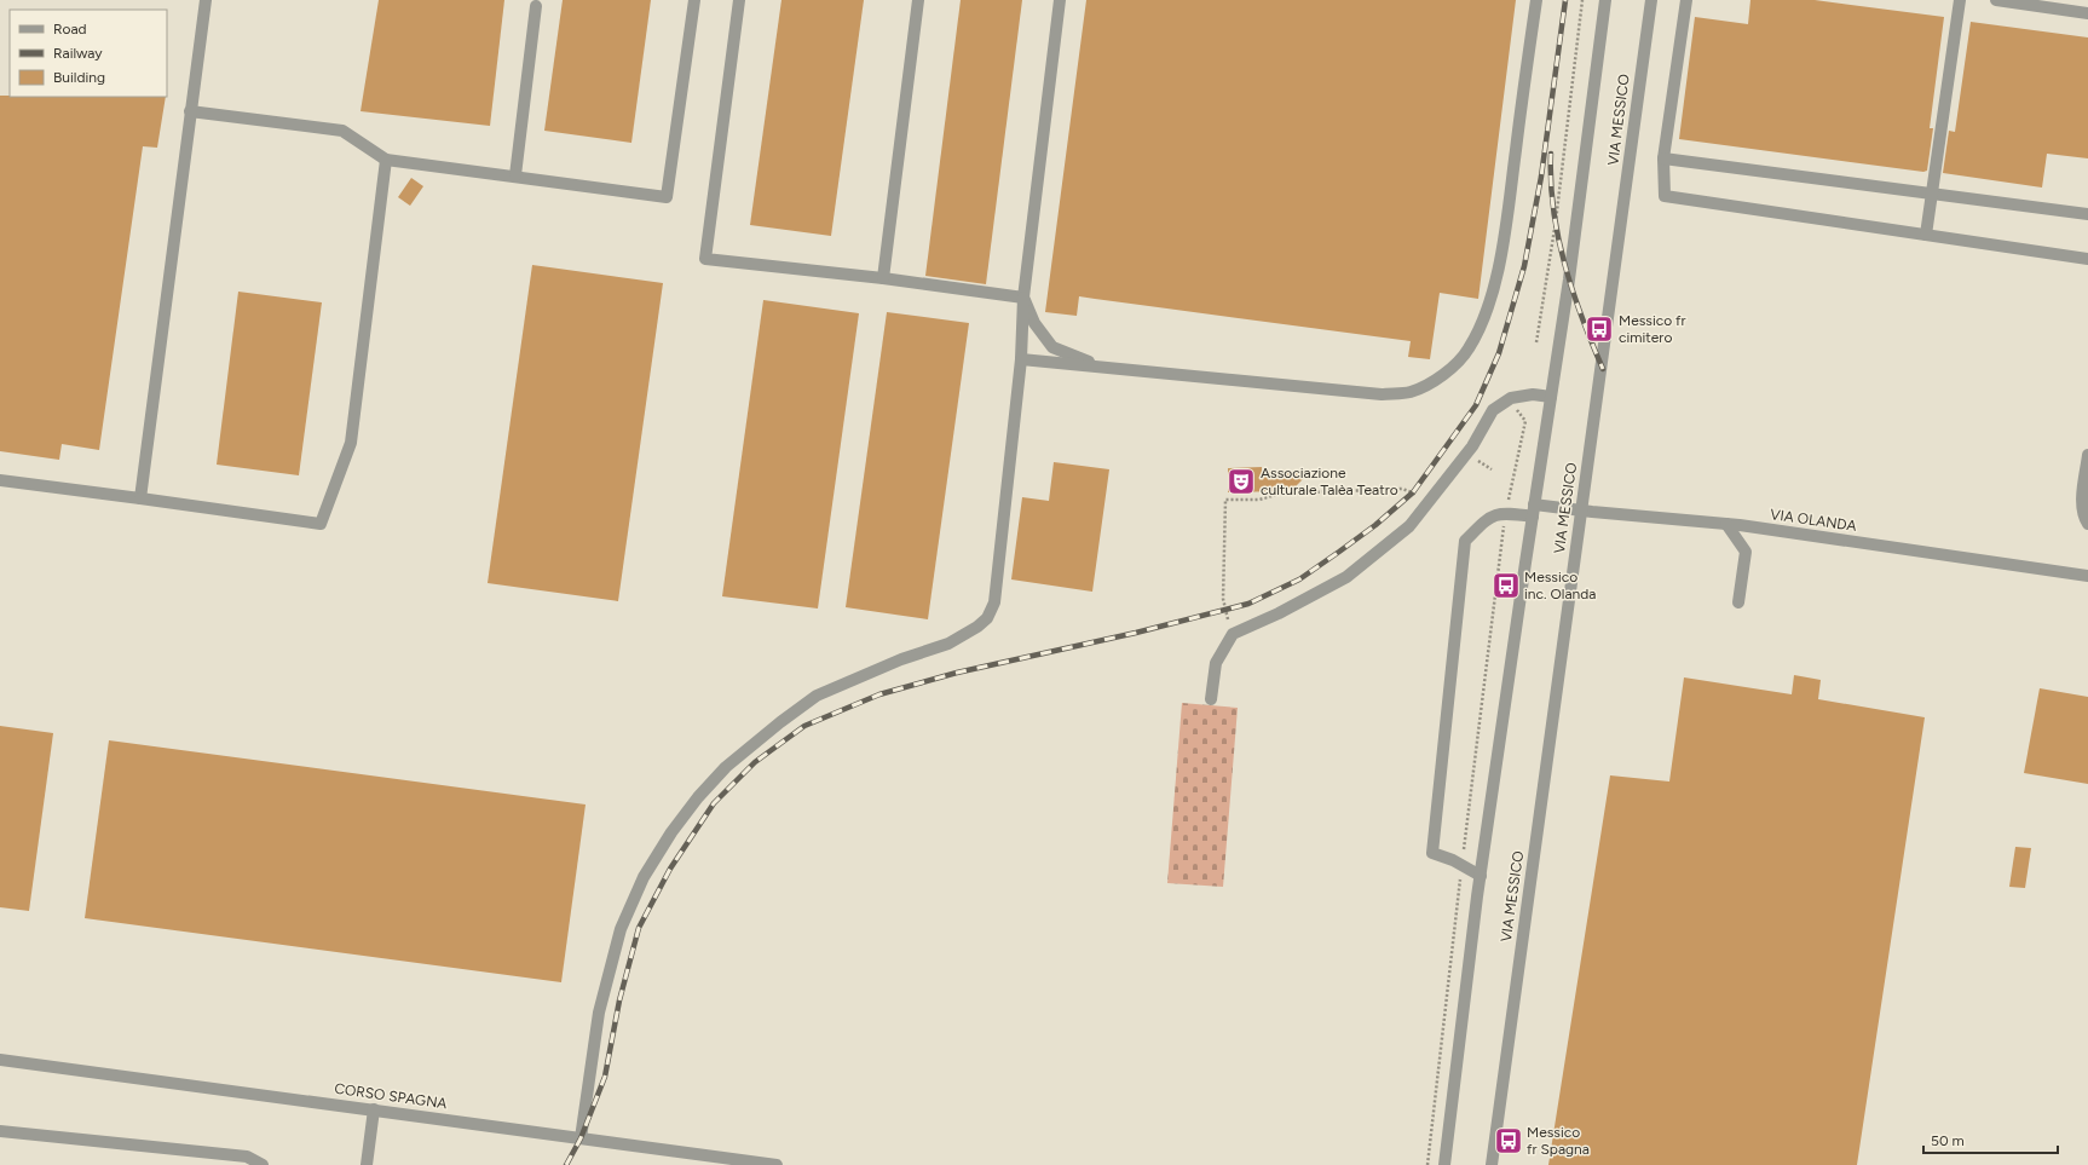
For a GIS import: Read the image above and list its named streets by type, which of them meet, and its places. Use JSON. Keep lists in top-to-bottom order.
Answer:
{
  "streets": {
    "street": ["VIA MESSICO", "VIA OLANDA", "CORSO SPAGNA"]
  },
  "crossings": [
    ["VIA MESSICO", "VIA OLANDA"]
  ],
  "places": {
    "bus stop": ["Messico fr cimitero", "Messico inc. Olanda", "Messico fr Spagna"],
    "theatre": ["Associazione culturale Talèa Teatro"]
  },
  "legend": ["Road", "Railway", "Building"],
  "scale_bar": "50 m"
}
